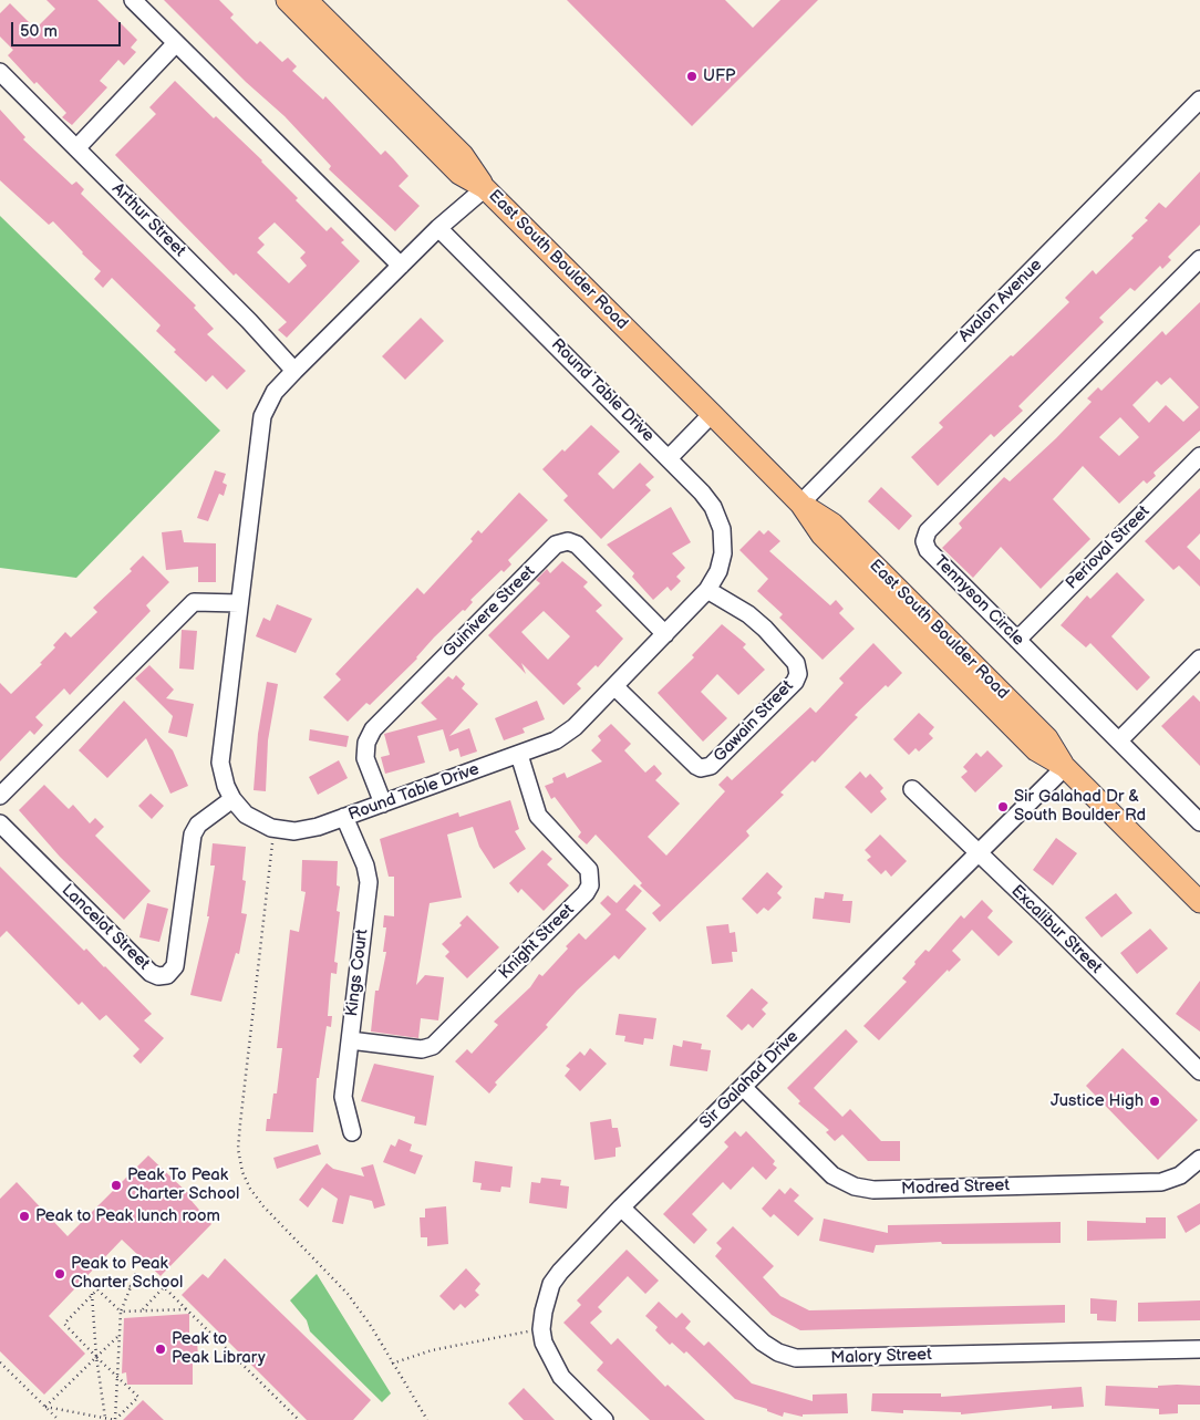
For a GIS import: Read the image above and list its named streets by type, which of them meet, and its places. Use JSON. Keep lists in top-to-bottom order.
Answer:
{
  "streets": {
    "main road": ["East South Boulder Road"],
    "street": [
      "Arthur Street",
      "Avalon Avenue",
      "Round Table Drive",
      "Perioval Street",
      "Tennyson Circle",
      "Guinivere Street",
      "Gawain Street",
      "Lancelot Street",
      "Excalibur Street",
      "Knight Street",
      "Kings Court",
      "Sir Galahad Drive",
      "Modred Street",
      "Malory Street"
    ]
  },
  "crossings": [
    ["Arthur Street", "Round Table Drive"],
    ["East South Boulder Road", "Avalon Avenue"],
    ["East South Boulder Road", "Round Table Drive"],
    ["East South Boulder Road", "Sir Galahad Drive"],
    ["Round Table Drive", "Guinivere Street"],
    ["Round Table Drive", "Gawain Street"],
    ["Round Table Drive", "Lancelot Street"],
    ["Round Table Drive", "Knight Street"],
    ["Round Table Drive", "Kings Court"],
    ["Perioval Street", "Tennyson Circle"],
    ["Excalibur Street", "Sir Galahad Drive"],
    ["Knight Street", "Kings Court"],
    ["Sir Galahad Drive", "Modred Street"],
    ["Sir Galahad Drive", "Malory Street"]
  ],
  "places": [
    "UFP",
    "Sir Galahad Dr & South Boulder Rd",
    "Justice High",
    "Peak To Peak Charter School",
    "Peak to Peak lunch room",
    "Peak to Peak Charter School",
    "Peak to Peak Library"
  ],
  "scale_bar": "50 m"
}
